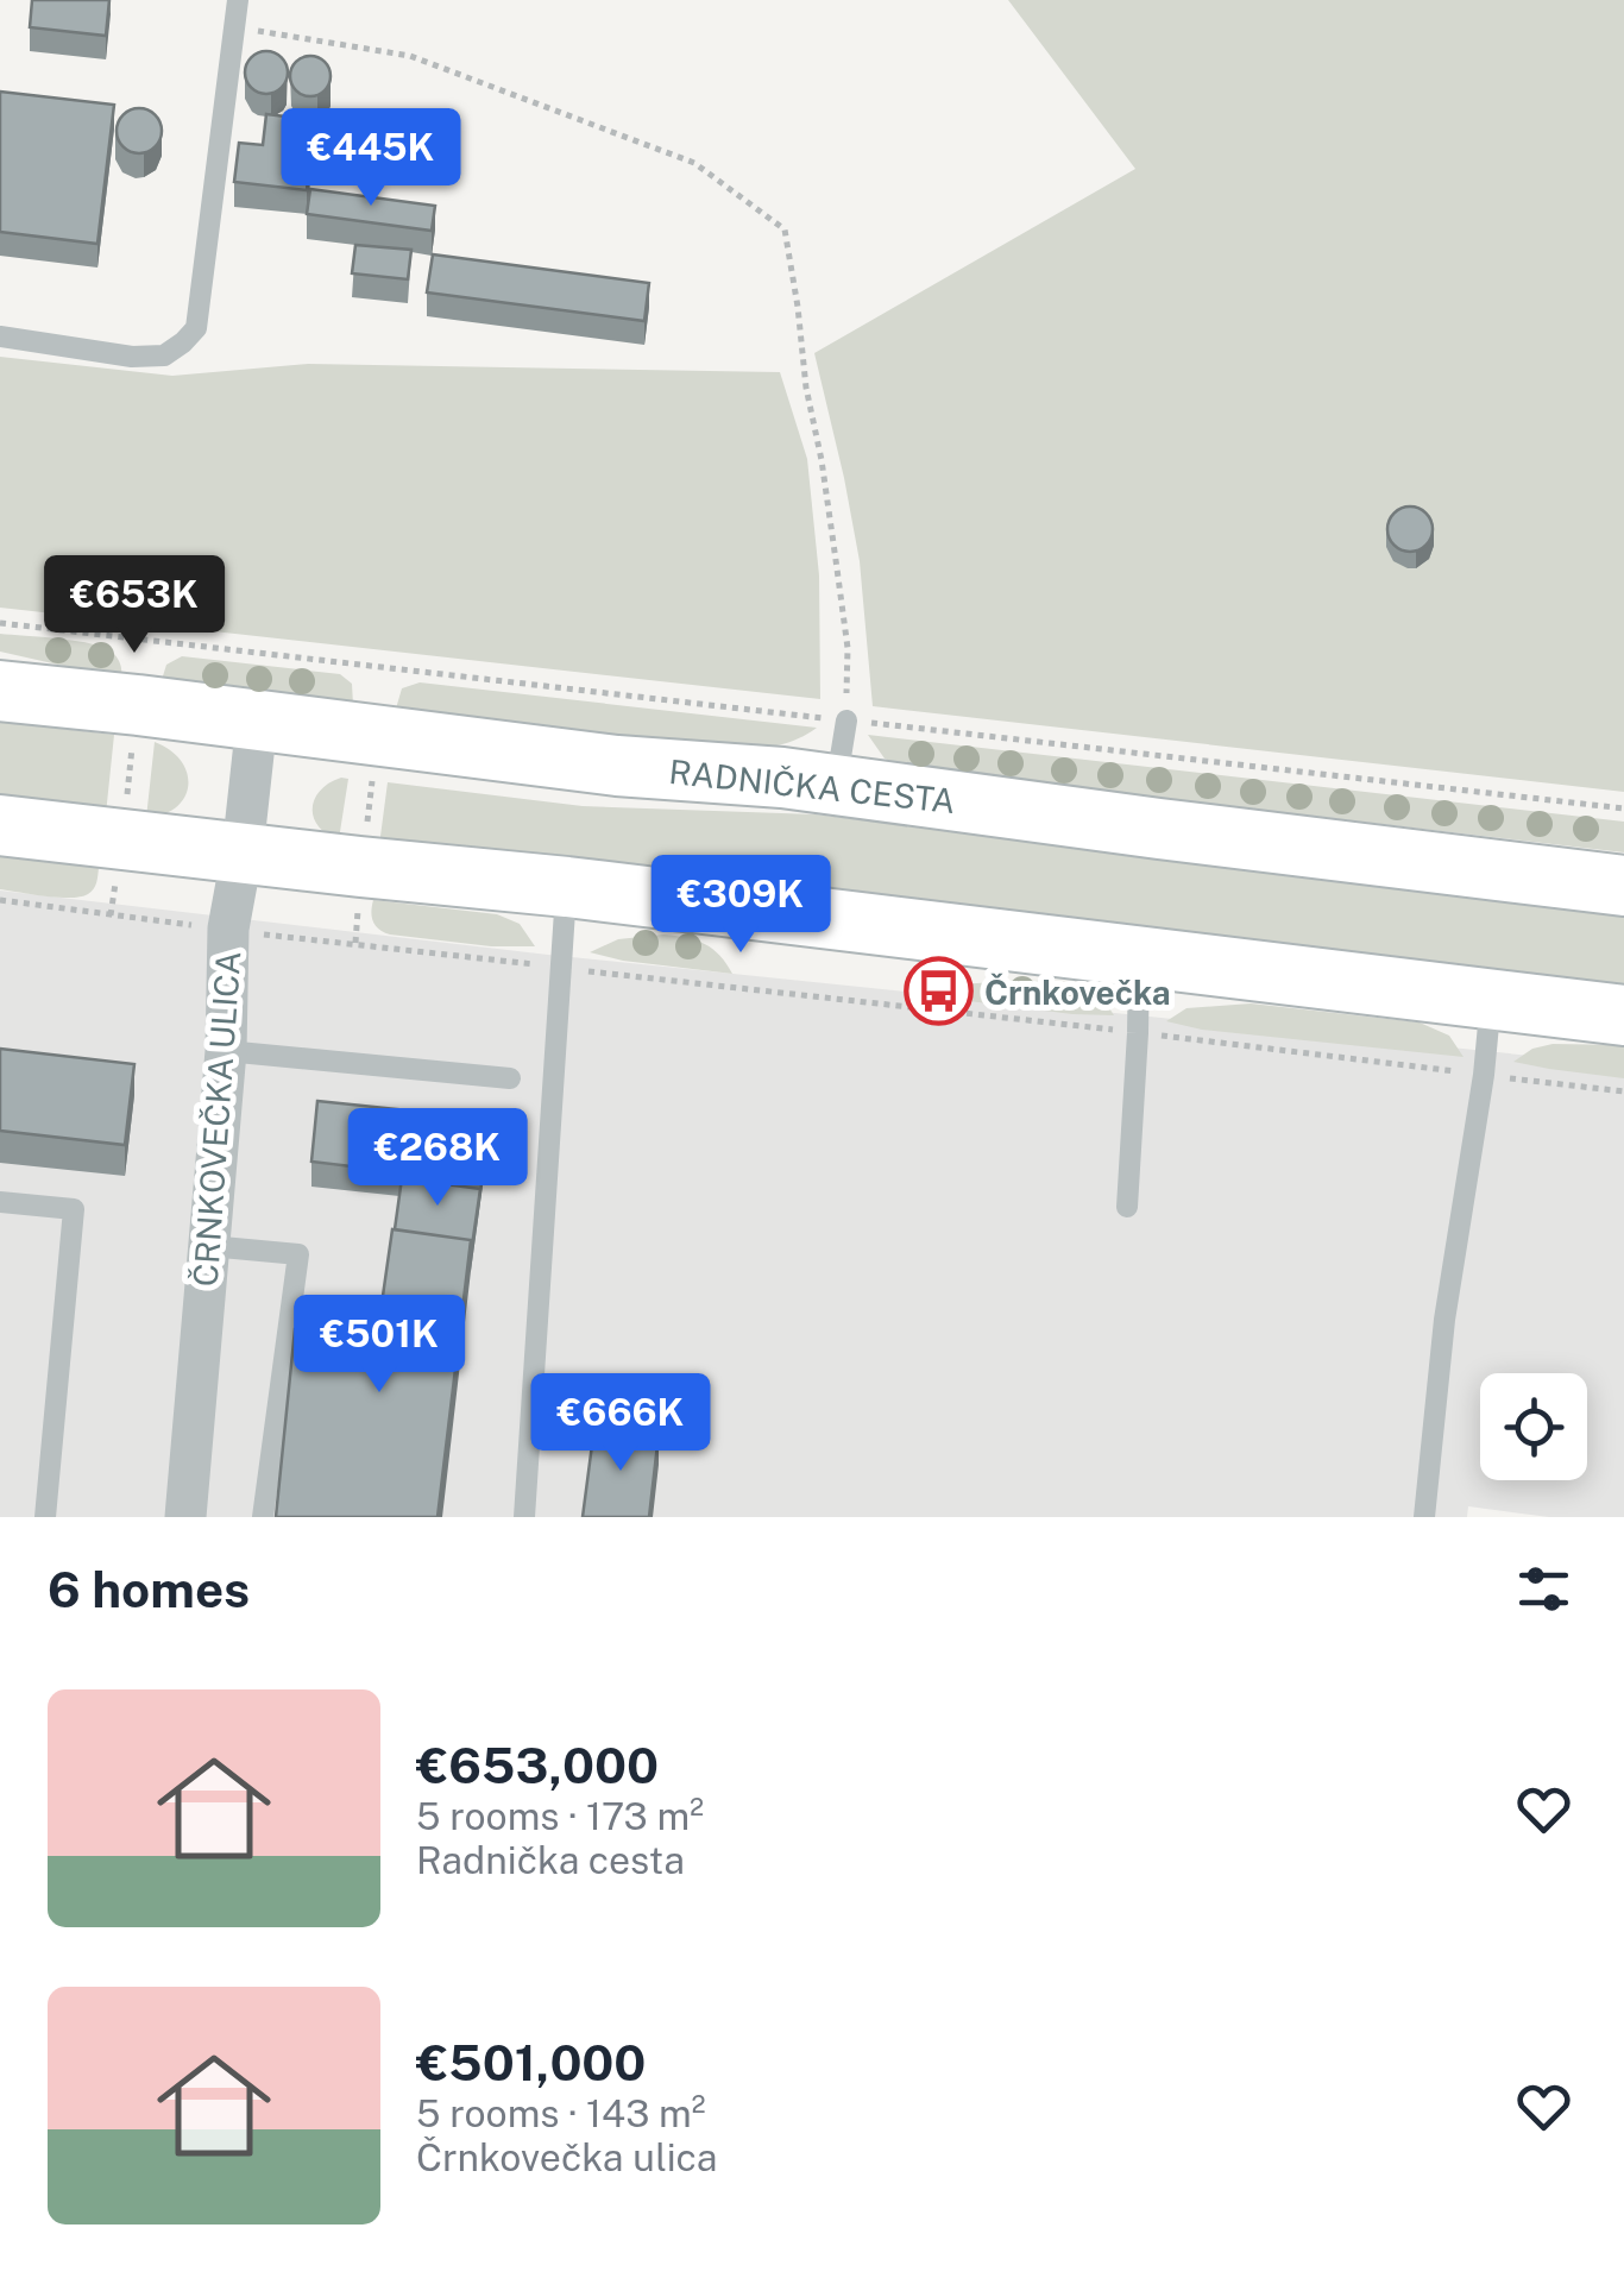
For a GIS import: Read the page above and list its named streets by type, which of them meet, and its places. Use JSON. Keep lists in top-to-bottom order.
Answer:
{
  "streets": {
    "main road": ["RADNIČKA CESTA"],
    "street": ["ČRNKOVEČKA ULICA"]
  },
  "crossings": [
    ["RADNIČKA CESTA", "ČRNKOVEČKA ULICA"]
  ],
  "places": {
    "bus stop": ["Črnkovečka"]
  },
  "page": {
    "price": [
      "€445K",
      "€653K",
      "€309K",
      "€268K",
      "€501K",
      "€666K"
    ],
    "heading": "6 homes",
    "list": [
      {
        "name": "€653,000",
        "note": "5 rooms · 173 m² · Radnička cesta"
      },
      {
        "name": "€501,000",
        "note": "5 rooms · 143 m² · Črnkovečka ulica"
      }
    ]
  }
}
